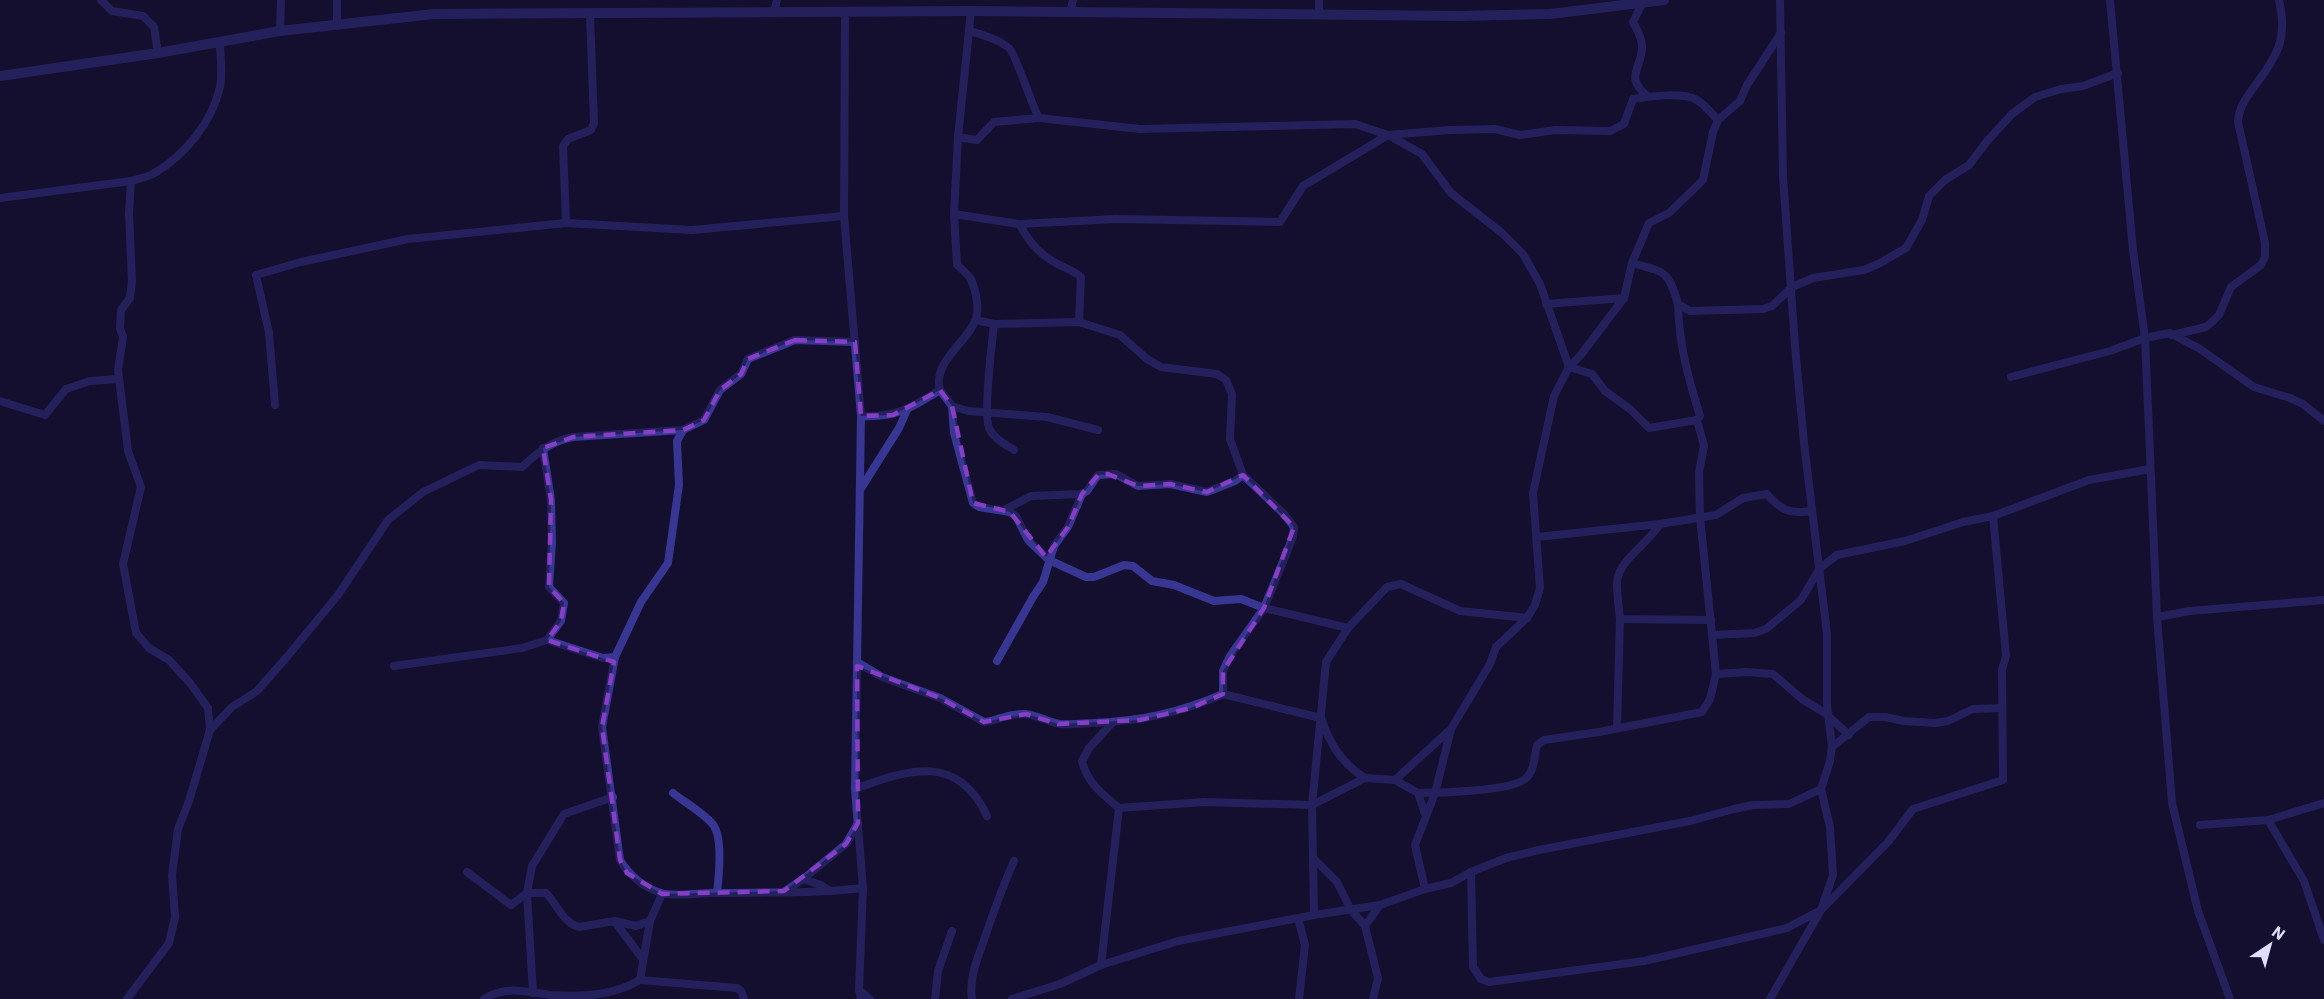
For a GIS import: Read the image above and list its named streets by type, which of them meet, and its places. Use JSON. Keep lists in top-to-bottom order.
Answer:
{
  "north": "top right"
}
